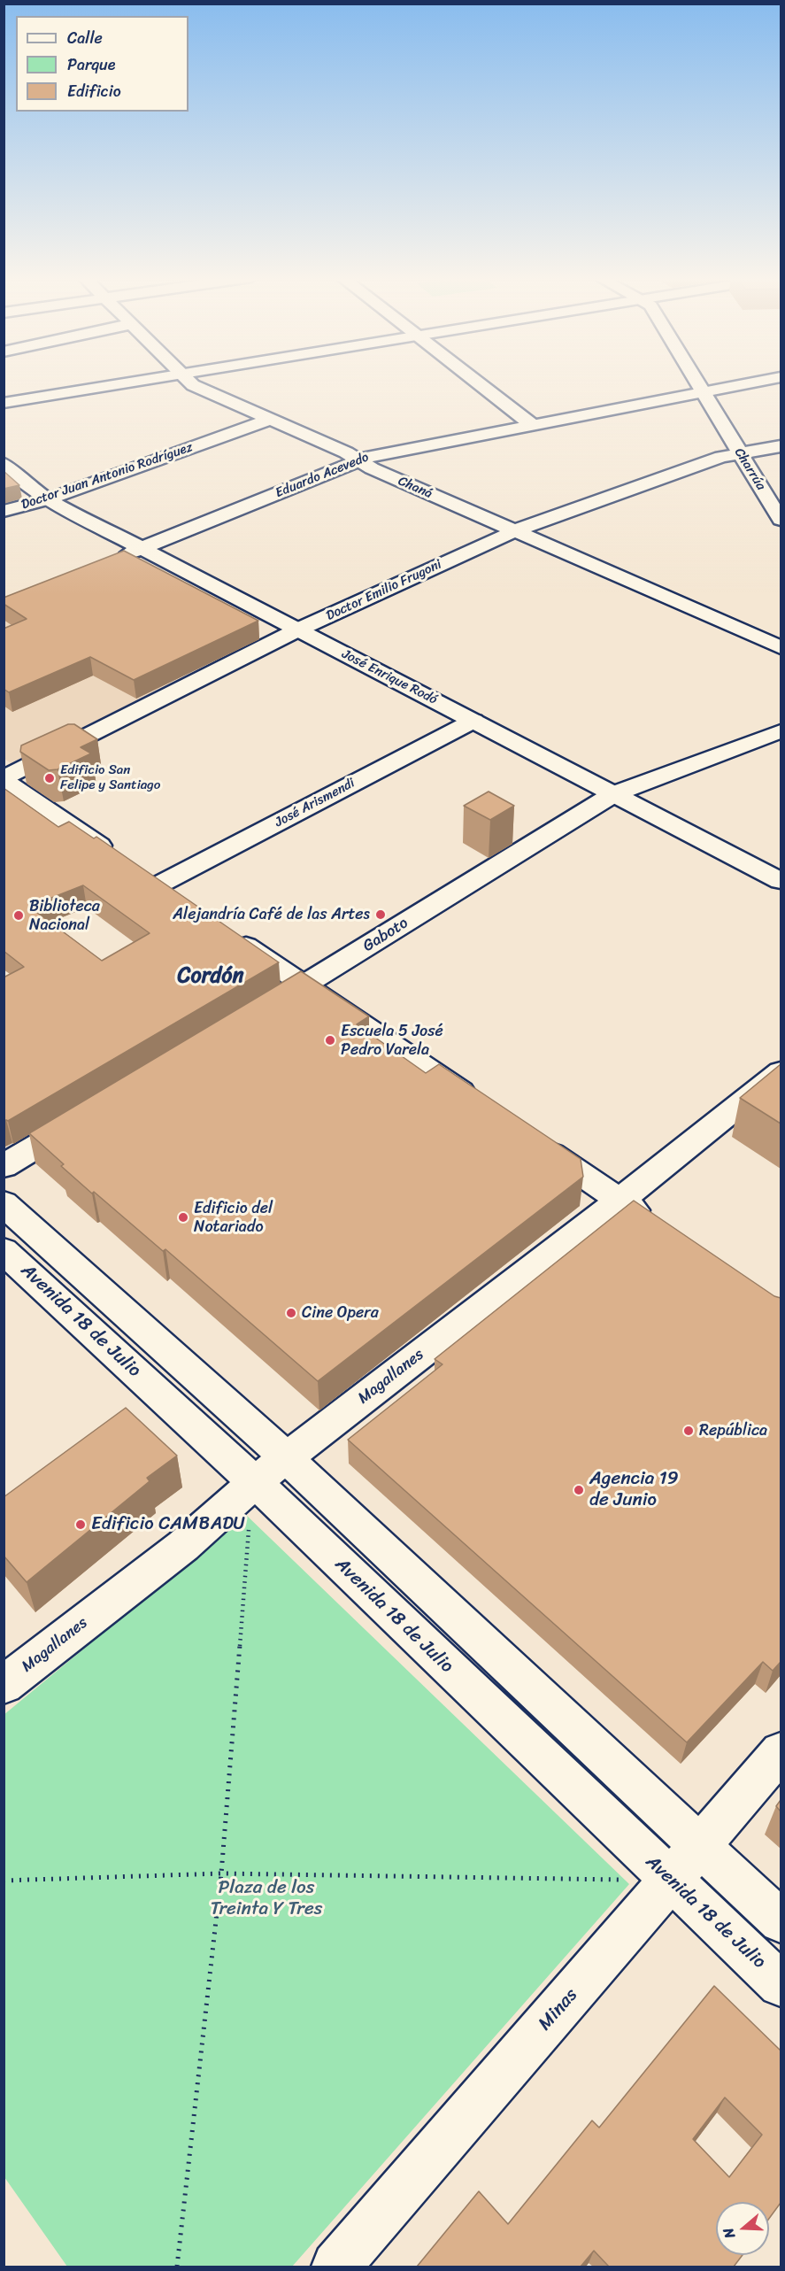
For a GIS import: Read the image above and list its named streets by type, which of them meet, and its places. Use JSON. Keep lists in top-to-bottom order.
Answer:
{
  "streets": {
    "street": [
      "Charrúa",
      "Eduardo Acevedo",
      "Doctor Juan Antonio Rodríguez",
      "Chaná",
      "Doctor Emilio Frugoni",
      "José Enrique Rodó",
      "José Arismendi",
      "Gaboto",
      "Avenida 18 de Julio",
      "Magallanes",
      "Minas"
    ]
  },
  "crossings": [
    ["Charrúa", "Eduardo Acevedo"],
    ["Charrúa", "Doctor Emilio Frugoni"],
    ["Eduardo Acevedo", "Chaná"],
    ["Eduardo Acevedo", "José Enrique Rodó"],
    ["Doctor Juan Antonio Rodríguez", "Chaná"],
    ["Doctor Juan Antonio Rodríguez", "José Enrique Rodó"],
    ["Chaná", "Doctor Emilio Frugoni"],
    ["Doctor Emilio Frugoni", "José Enrique Rodó"],
    ["José Enrique Rodó", "José Arismendi"],
    ["José Enrique Rodó", "Gaboto"],
    ["Avenida 18 de Julio", "Magallanes"],
    ["Avenida 18 de Julio", "Minas"]
  ],
  "districts": ["Cordón"],
  "parks": ["Plaza de los Treinta Y Tres"],
  "places": [
    "Edificio San Felipe y Santiago",
    "Alejandría Café de las Artes",
    "Biblioteca Nacional",
    "Escuela 5 José Pedro Varela",
    "Edificio del Notariado",
    "Cine Opera",
    "República",
    "Agencia 19 de Junio",
    "Edificio CAMBADU"
  ],
  "legend": ["Calle", "Parque", "Edificio"],
  "north": "left"
}
